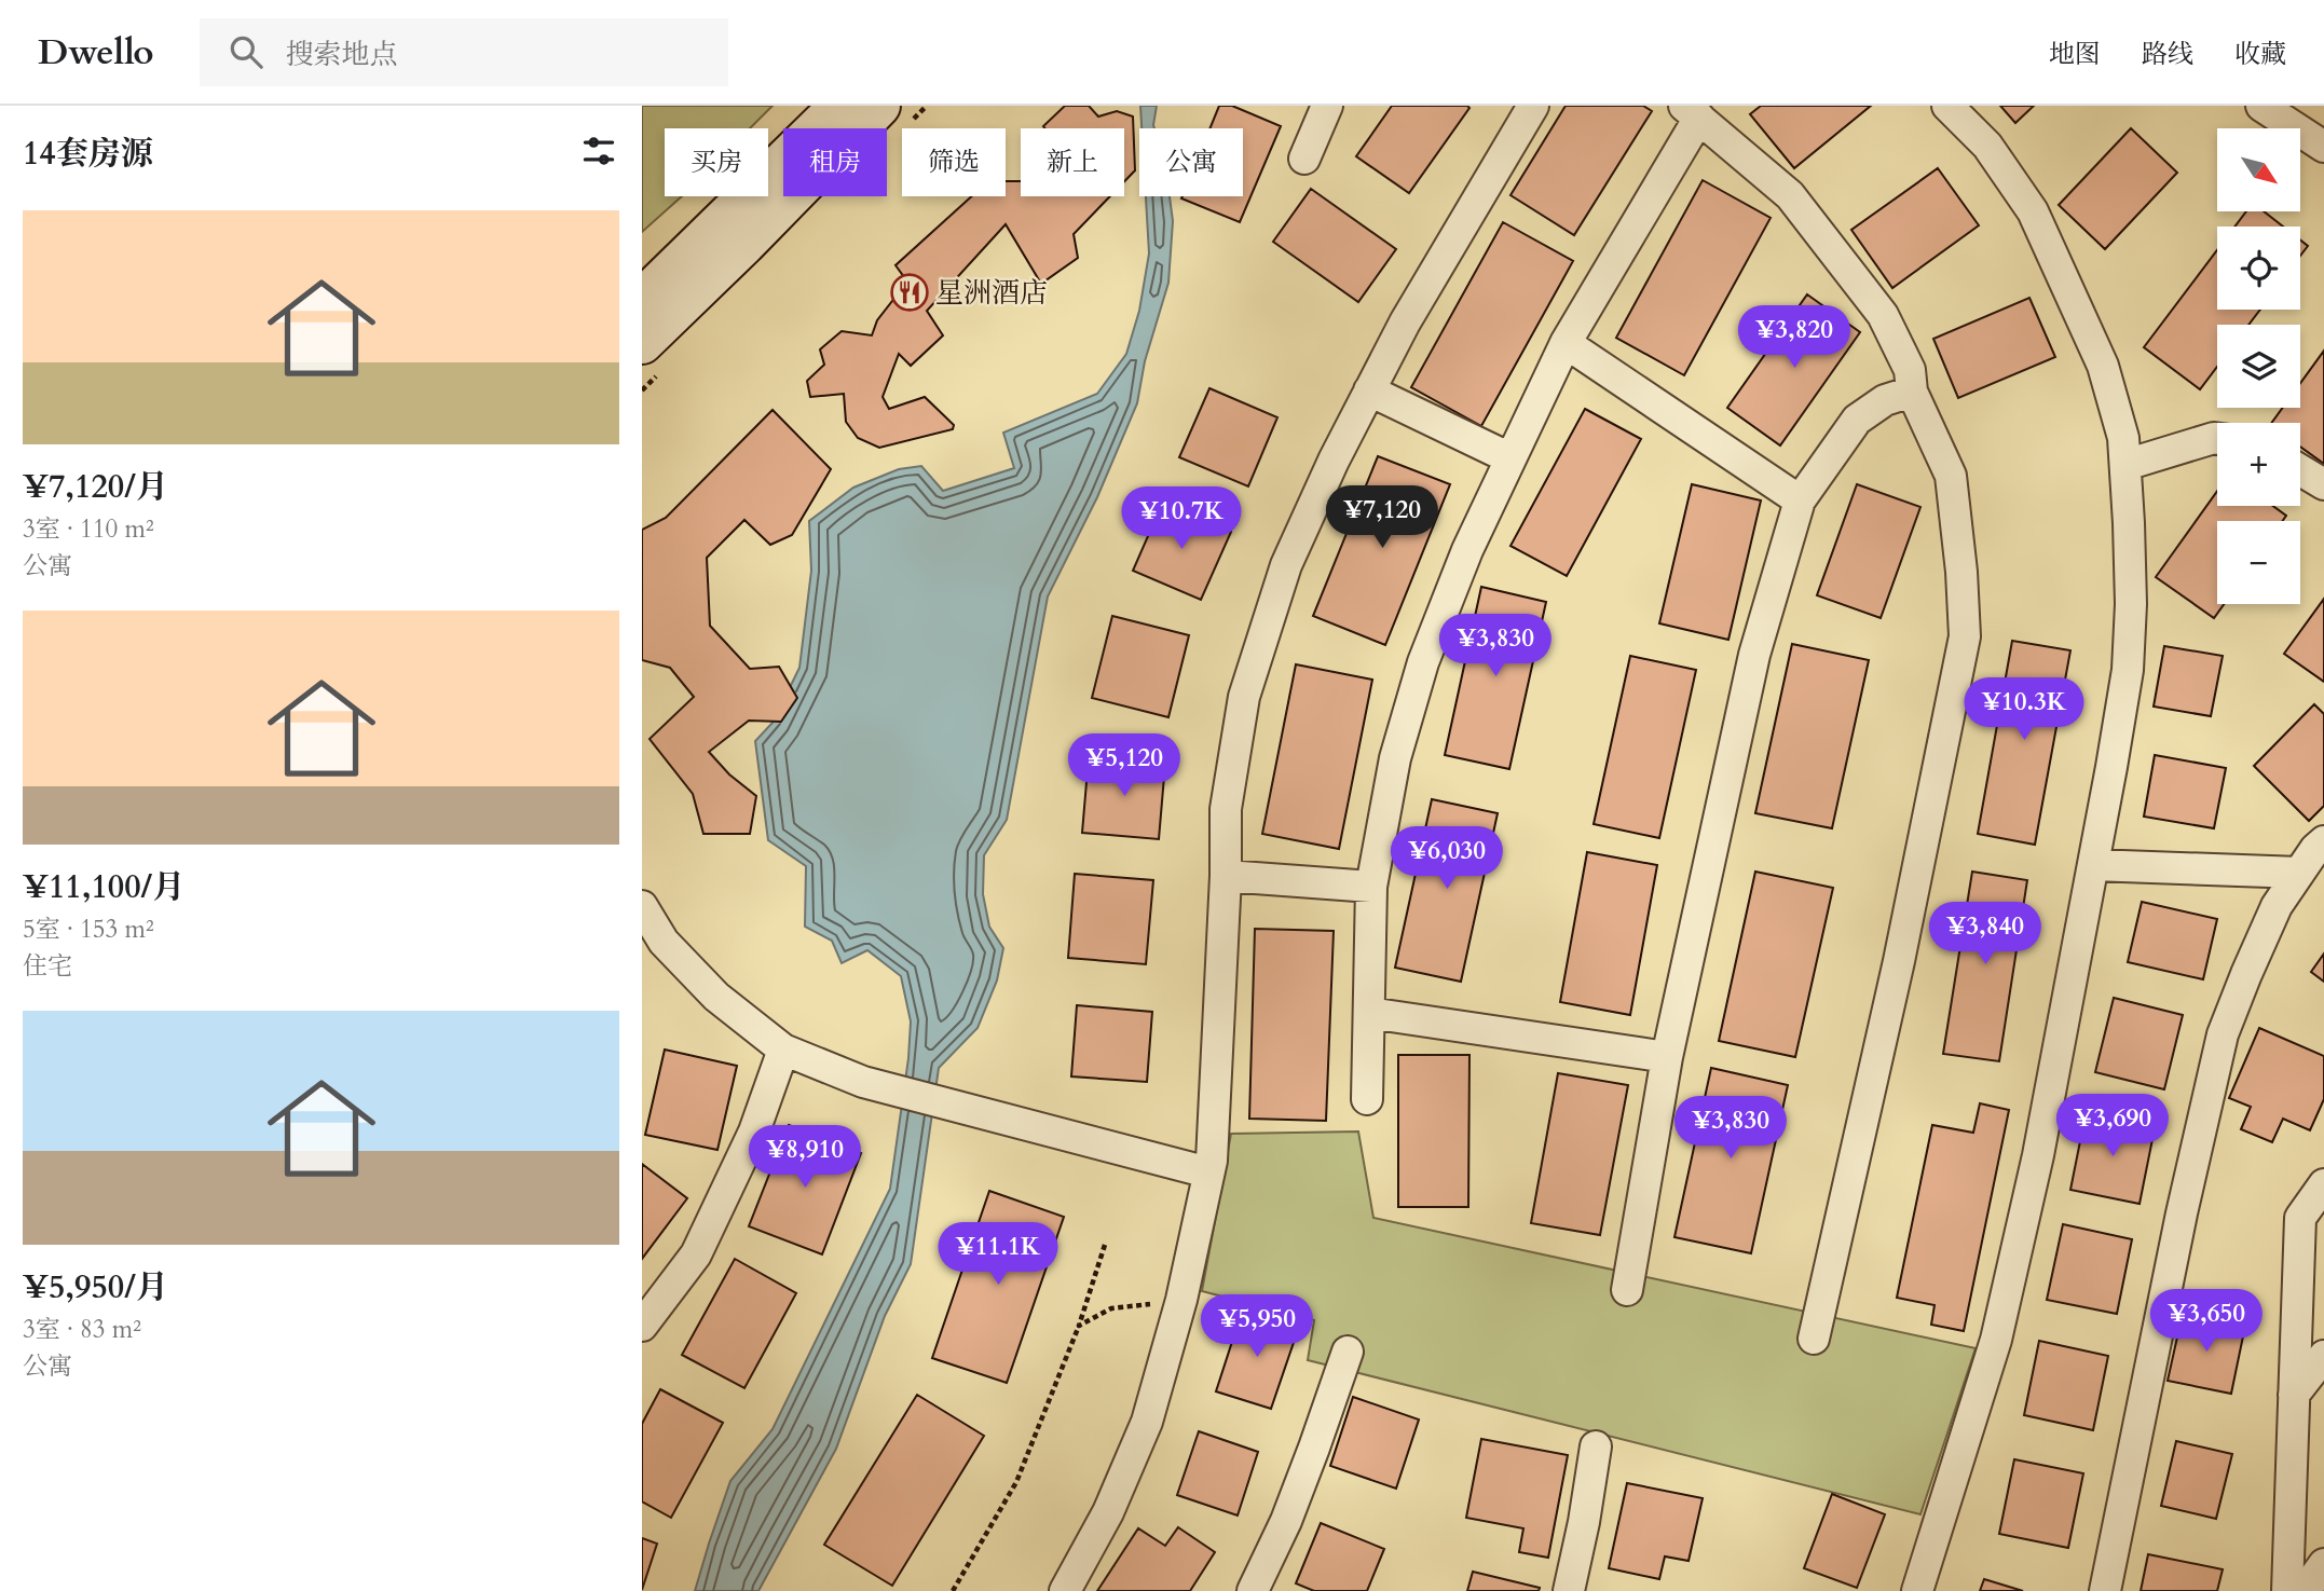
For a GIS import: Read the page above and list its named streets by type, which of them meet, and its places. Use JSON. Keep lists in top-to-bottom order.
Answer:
{
  "places": {
    "restaurant": ["星洲酒店"]
  },
  "north": "bottom right",
  "page": {
    "header": "Dwello",
    "search": "搜索地点",
    "nav": ["地图", "路线", "收藏"],
    "heading": "14套房源",
    "map_buttons": ["+", "−"],
    "chip": [
      "买房",
      "租房",
      "筛选",
      "新上",
      "公寓"
    ],
    "list": [
      {
        "name": "¥7,120/月",
        "note": "3室 · 110 m² · 公寓"
      },
      {
        "name": "¥11,100/月",
        "note": "5室 · 153 m² · 住宅"
      },
      {
        "name": "¥5,950/月",
        "note": "3室 · 83 m² · 公寓"
      }
    ],
    "price": [
      "¥3,820",
      "¥7,120",
      "¥10.7K",
      "¥3,830",
      "¥10.3K",
      "¥5,120",
      "¥6,030",
      "¥3,840",
      "¥3,690",
      "¥3,830",
      "¥8,910",
      "¥11.1K",
      "¥3,650",
      "¥5,950"
    ]
  }
}
